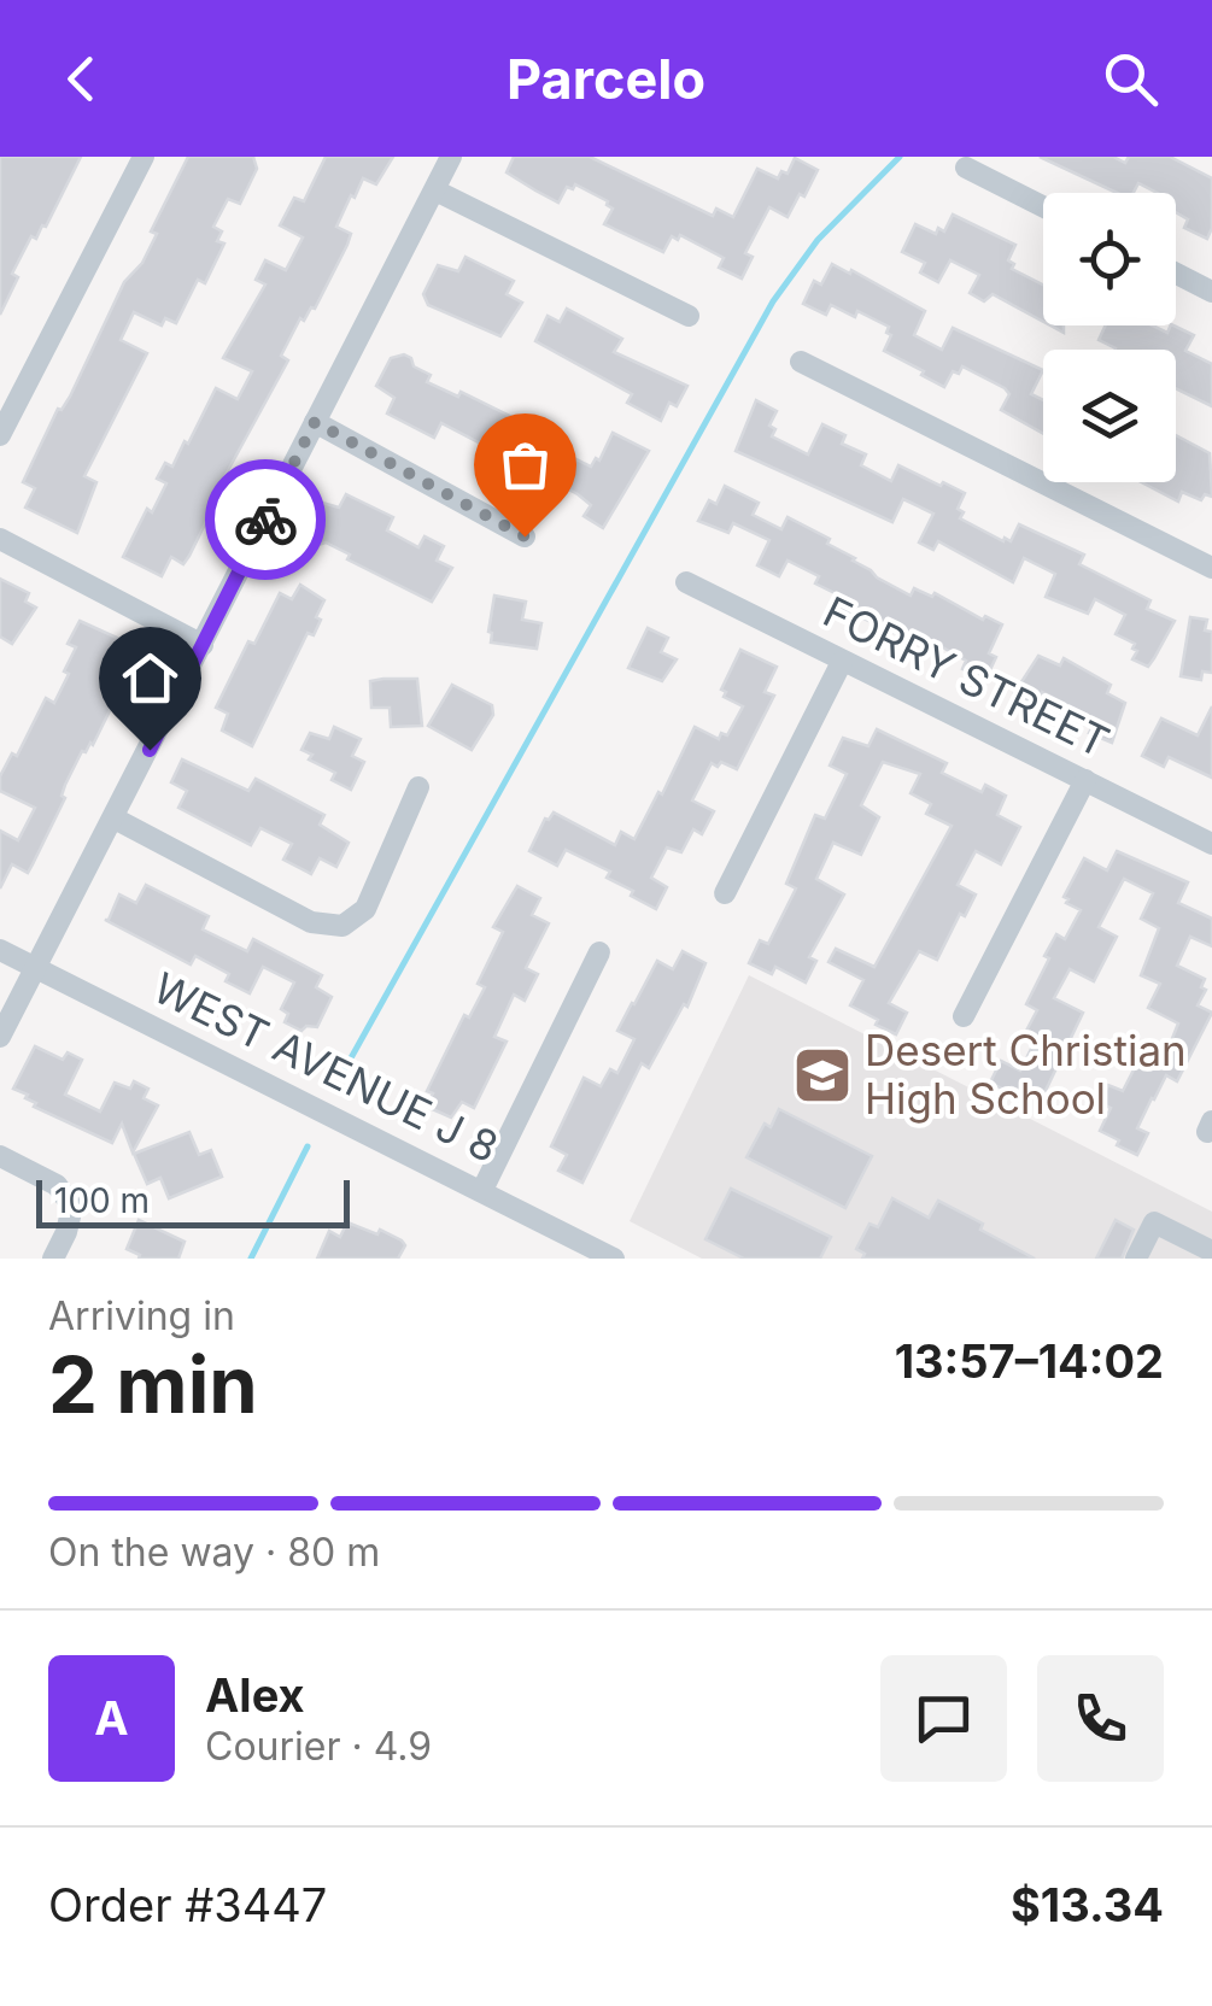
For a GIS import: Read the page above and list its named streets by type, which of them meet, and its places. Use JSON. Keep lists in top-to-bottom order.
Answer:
{
  "streets": {
    "street": ["FORRY STREET", "WEST AVENUE J 8"]
  },
  "places": {
    "school or university": ["Desert Christian High School"]
  },
  "scale_bar": "100 m",
  "page": {
    "header": "Parcelo",
    "scale": "100 m",
    "heading": ["2 min", "Arriving in", "13:57–14:02"],
    "panel": [
      "Alex",
      "Courier · 4.9",
      "Order #3447",
      "$13.34"
    ],
    "bar": "On the way · 80 m",
    "round": "A"
  }
}
